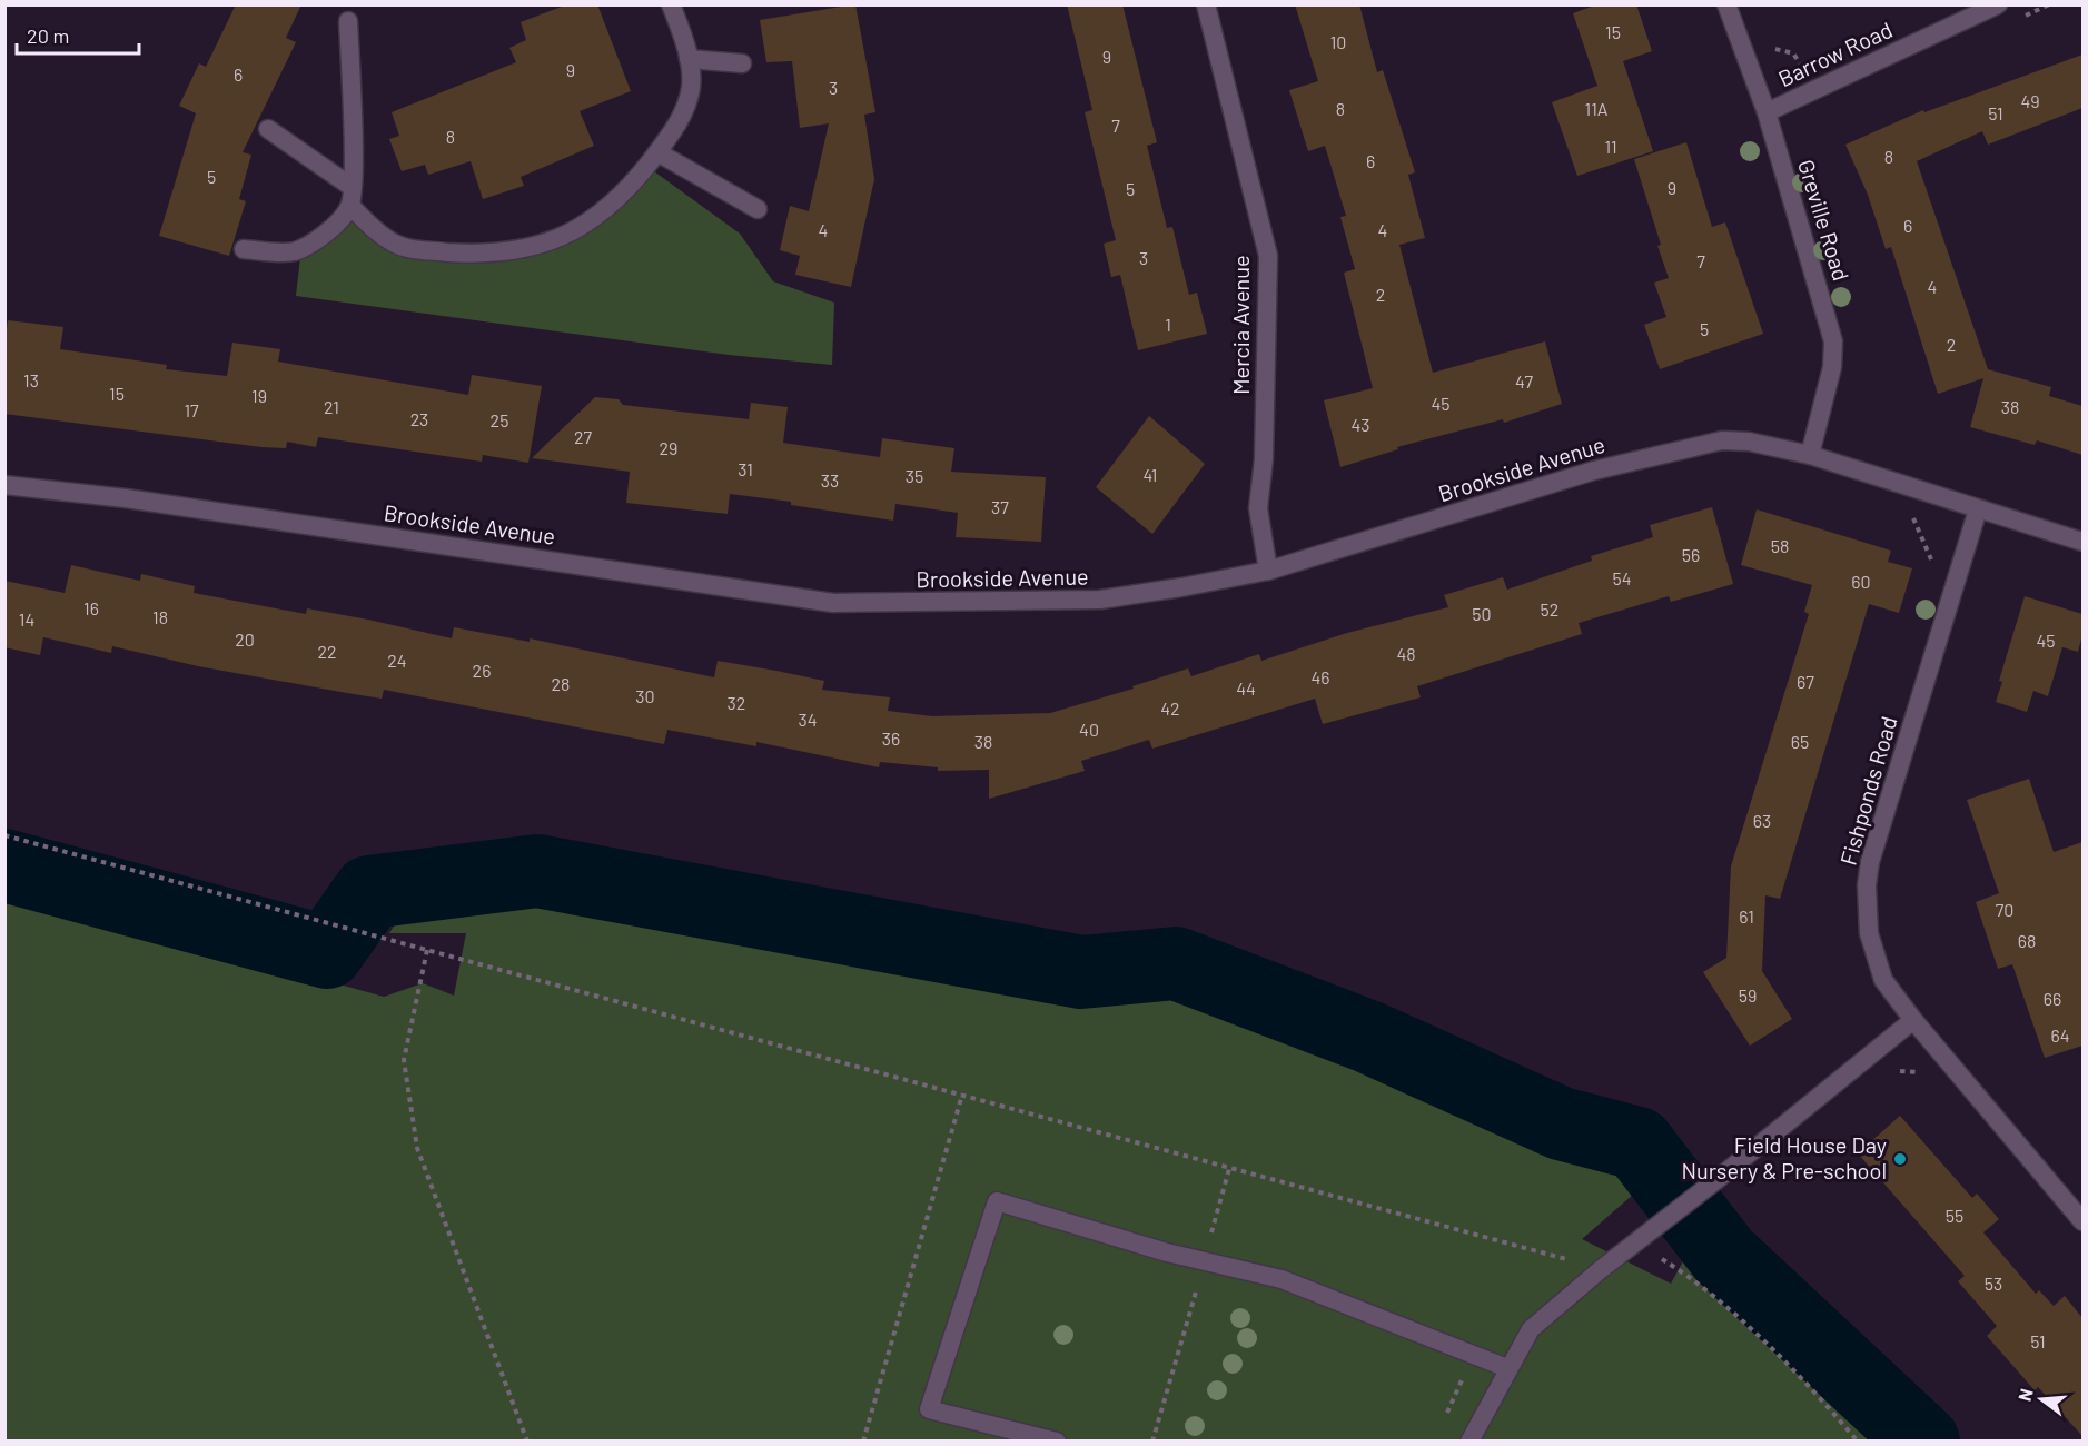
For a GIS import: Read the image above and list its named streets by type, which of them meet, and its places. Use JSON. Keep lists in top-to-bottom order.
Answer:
{
  "streets": {
    "street": [
      "Barrow Road",
      "Greville Road",
      "Mercia Avenue",
      "Brookside Avenue",
      "Fishponds Road"
    ]
  },
  "crossings": [
    ["Barrow Road", "Greville Road"],
    ["Greville Road", "Brookside Avenue"],
    ["Mercia Avenue", "Brookside Avenue"],
    ["Brookside Avenue", "Fishponds Road"]
  ],
  "places": ["Field House Day Nursery & Pre-school"],
  "house_numbers": [
    "15",
    "10",
    "9",
    "9",
    "6",
    "3",
    "49",
    "8",
    "11A",
    "51",
    "7",
    "8",
    "11",
    "8",
    "6",
    "5",
    "9",
    "5",
    "6",
    "4",
    "4",
    "3",
    "7",
    "4",
    "2",
    "1",
    "5",
    "2",
    "13",
    "47",
    "15",
    "19",
    "45",
    "21",
    "38",
    "17",
    "23",
    "25",
    "43",
    "27",
    "29",
    "31",
    "41",
    "35",
    "33",
    "37",
    "58",
    "56",
    "54",
    "60",
    "16",
    "52",
    "50",
    "18",
    "14",
    "20",
    "45",
    "22",
    "48",
    "24",
    "26",
    "46",
    "67",
    "28",
    "44",
    "30",
    "32",
    "42",
    "34",
    "40",
    "36",
    "38",
    "65",
    "63",
    "70",
    "61",
    "68",
    "59",
    "66",
    "64",
    "55",
    "53",
    "51"
  ],
  "scale_bar": "20 m",
  "north": "left"
}
